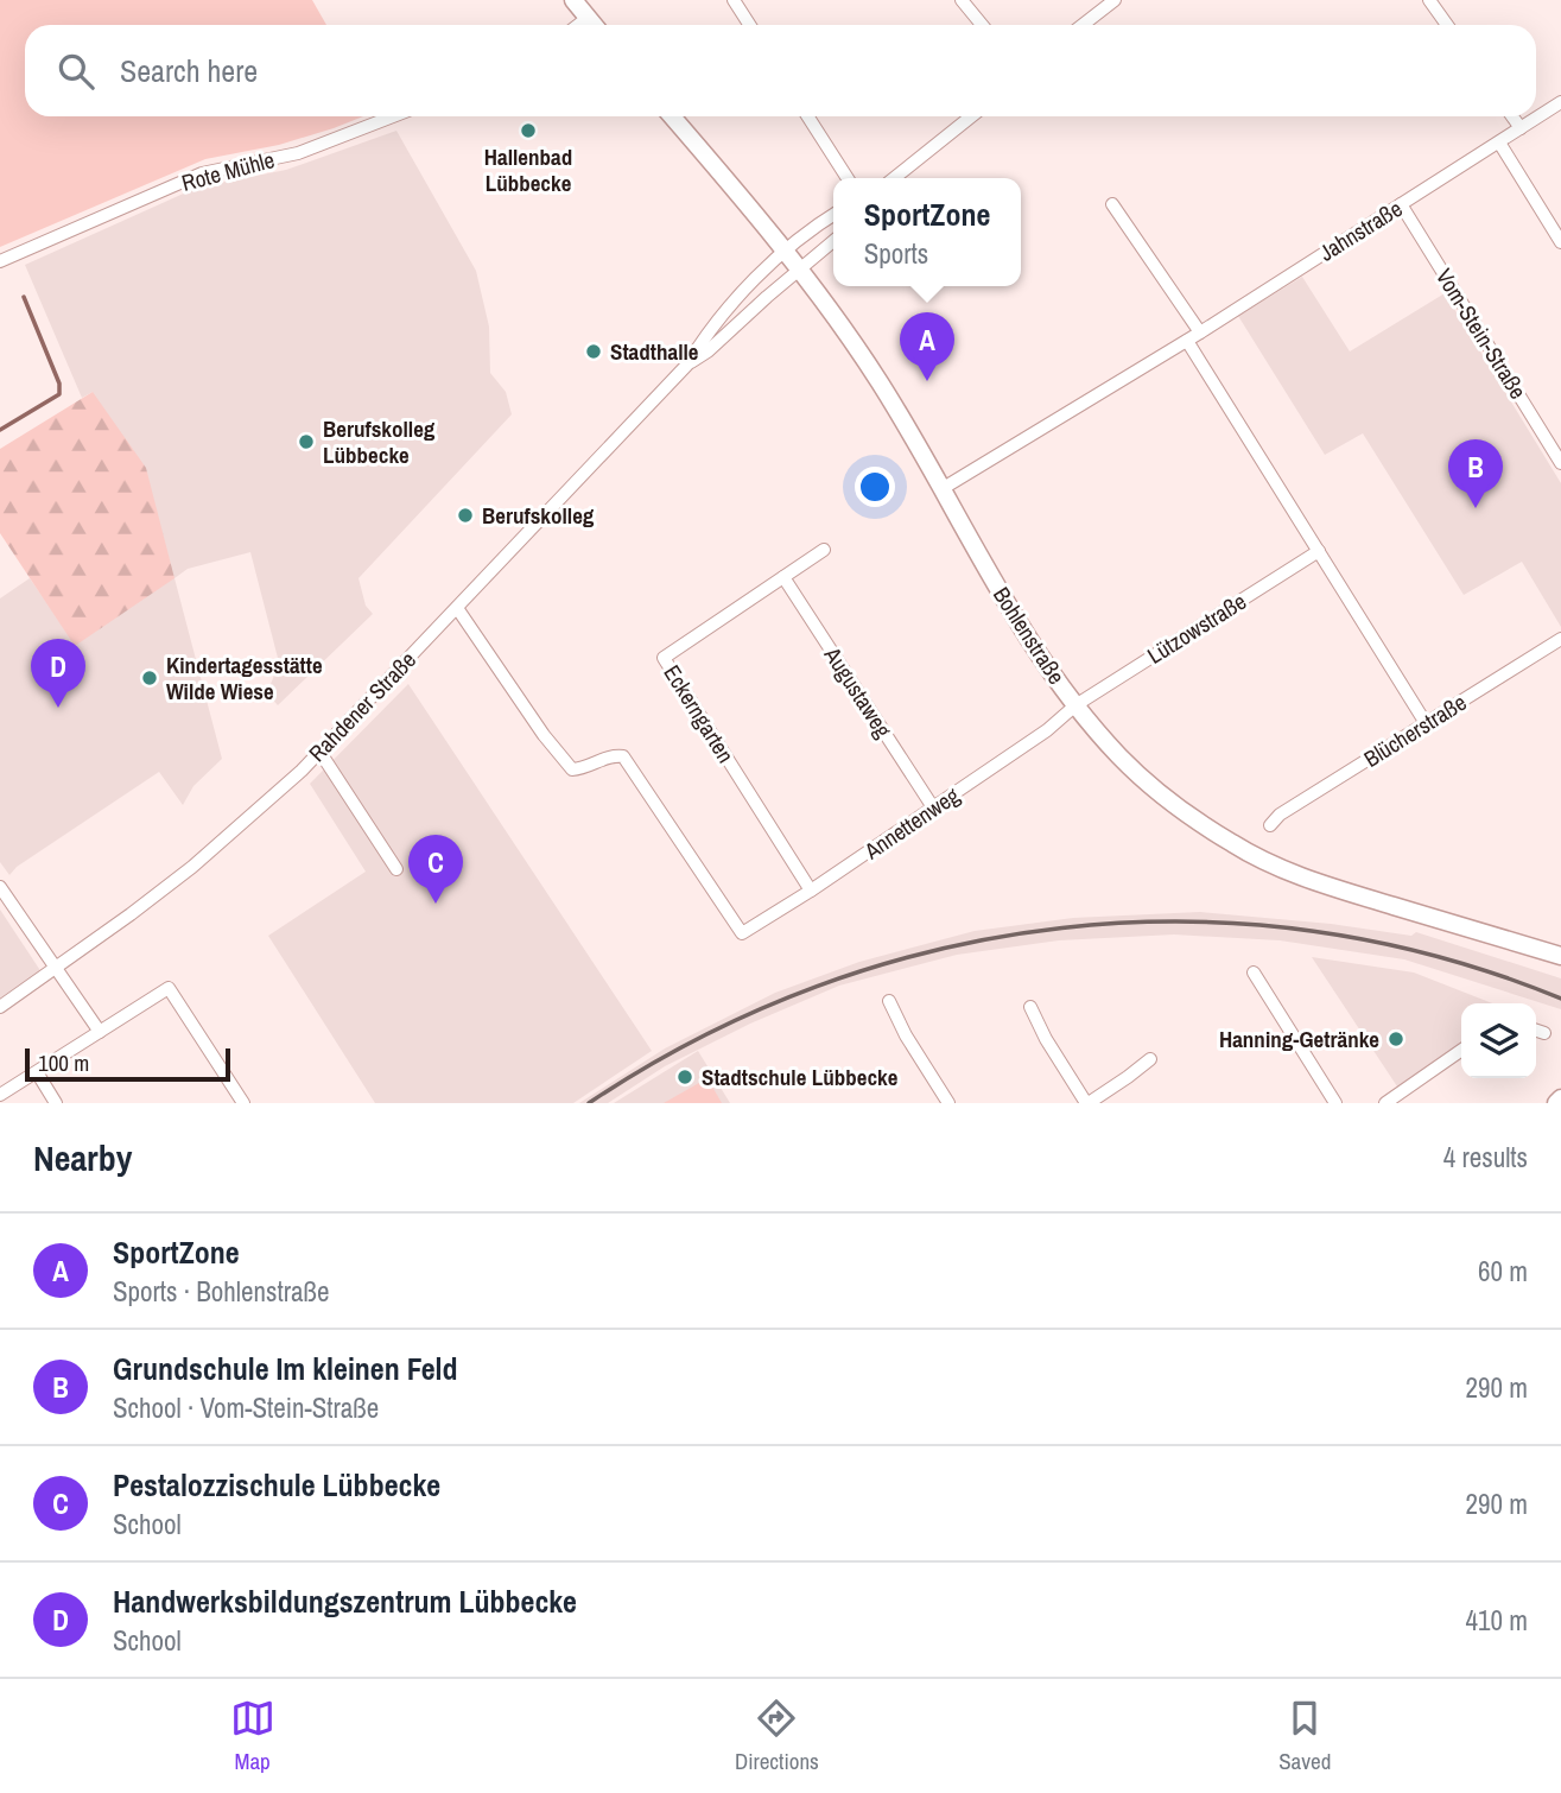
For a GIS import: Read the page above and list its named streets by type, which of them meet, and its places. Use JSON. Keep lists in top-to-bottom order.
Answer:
{
  "streets": {
    "main road": ["Bohlenstraße"],
    "street": [
      "Rote Mühle",
      "Jahnstraße",
      "Vom-Stein-Straße",
      "Lützowstraße",
      "Augustaweg",
      "Rahdener Straße",
      "Eckerngarten",
      "Blücherstraße",
      "Annettenweg"
    ]
  },
  "crossings": [
    ["Jahnstraße", "Vom-Stein-Straße"],
    ["Jahnstraße", "Bohlenstraße"],
    ["Lützowstraße", "Bohlenstraße"],
    ["Lützowstraße", "Annettenweg"],
    ["Bohlenstraße", "Rahdener Straße"],
    ["Bohlenstraße", "Annettenweg"],
    ["Augustaweg", "Eckerngarten"],
    ["Augustaweg", "Annettenweg"],
    ["Rahdener Straße", "Annettenweg"],
    ["Eckerngarten", "Annettenweg"]
  ],
  "places": [
    "Hallenbad Lübbecke",
    "Stadthalle",
    "Berufskolleg Lübbecke",
    "Berufskolleg",
    "Kindertagesstätte Wilde Wiese",
    "Hanning-Getränke",
    "Stadtschule Lübbecke"
  ],
  "scale_bar": "100 m",
  "page": {
    "search": "Search here",
    "popup": ["SportZone", "Sports"],
    "pins": [
      "A",
      "B",
      "D",
      "C"
    ],
    "scale": "100 m",
    "heading": ["Nearby", "4 results"],
    "list": [
      {
        "mark": "A",
        "name": "SportZone",
        "note": "Sports · Bohlenstraße",
        "value": "60 m"
      },
      {
        "mark": "B",
        "name": "Grundschule Im kleinen Feld",
        "note": "School · Vom-Stein-Straße",
        "value": "290 m"
      },
      {
        "mark": "C",
        "name": "Pestalozzischule Lübbecke",
        "note": "School",
        "value": "290 m"
      },
      {
        "mark": "D",
        "name": "Handwerksbildungszentrum Lübbecke",
        "note": "School",
        "value": "410 m"
      }
    ],
    "nav": ["Map", "Directions", "Saved"]
  }
}
